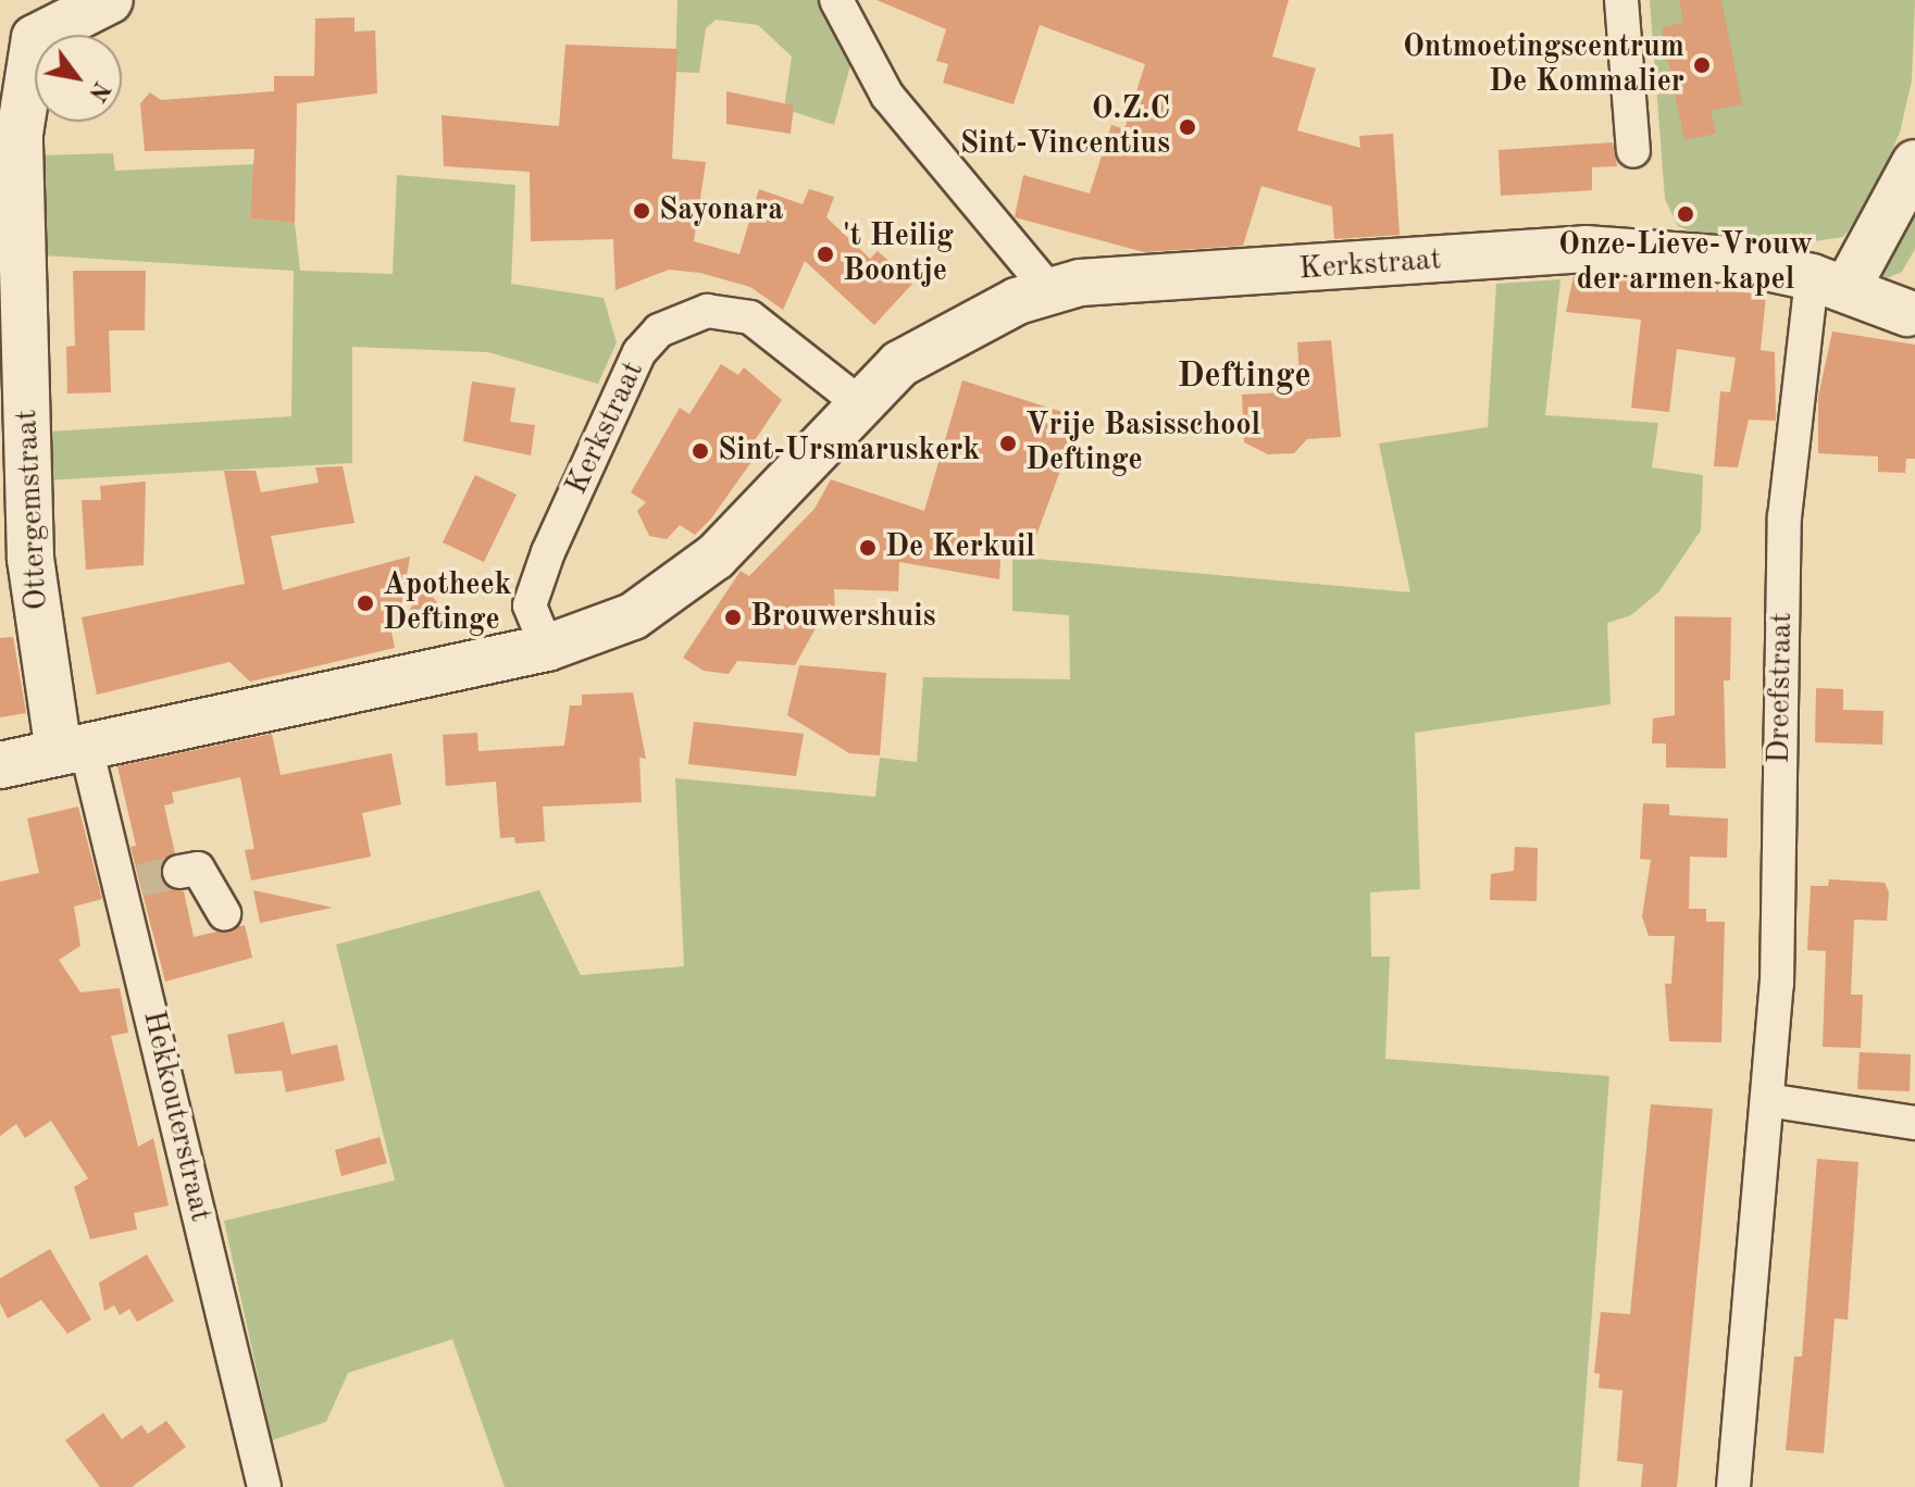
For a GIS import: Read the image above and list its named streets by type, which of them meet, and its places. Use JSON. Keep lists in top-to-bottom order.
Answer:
{
  "streets": {
    "street": [
      "Kerkstraat",
      "Ottergemstraat",
      "Dreefstraat",
      "Hekkouterstraat"
    ]
  },
  "crossings": [
    ["Kerkstraat", "Ottergemstraat"],
    ["Kerkstraat", "Dreefstraat"],
    ["Kerkstraat", "Hekkouterstraat"],
    ["Ottergemstraat", "Hekkouterstraat"]
  ],
  "districts": ["Deftinge"],
  "places": [
    "Ontmoetingscentrum De Kommalier",
    "O.Z.C Sint-Vincentius",
    "Sayonara",
    "Onze-Lieve-Vrouw der armen kapel",
    "'t Heilig Boontje",
    "Vrije Basisschool Deftinge",
    "Sint-Ursmaruskerk",
    "De Kerkuil",
    "Apotheek Deftinge",
    "Brouwershuis"
  ],
  "north": "bottom right"
}
